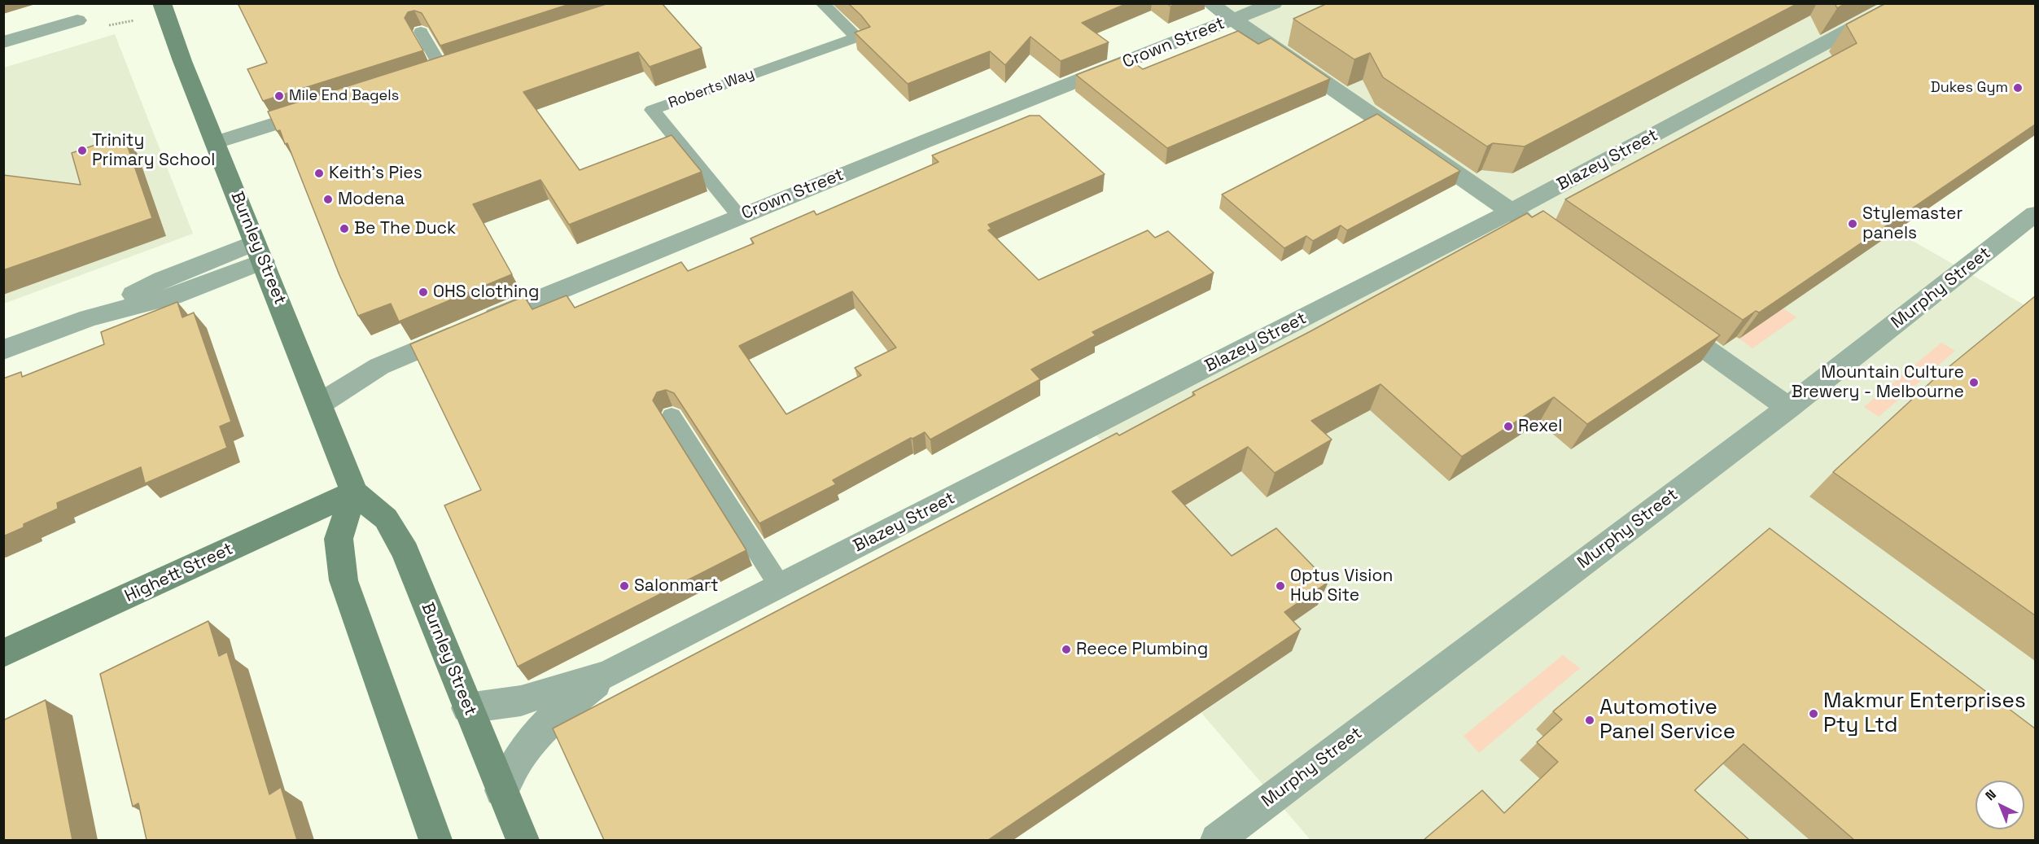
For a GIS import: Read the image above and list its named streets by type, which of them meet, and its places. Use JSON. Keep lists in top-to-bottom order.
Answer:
{
  "streets": {
    "main road": ["Burnley Street", "Highett Street"],
    "street": ["Crown Street", "Blazey Street", "Murphy Street"],
    "lane": ["Roberts Way"]
  },
  "crossings": [
    ["Crown Street", "Roberts Way"],
    ["Crown Street", "Burnley Street"],
    ["Blazey Street", "Burnley Street"],
    ["Burnley Street", "Highett Street"]
  ],
  "places": [
    "Dukes Gym",
    "Mile End Bagels",
    "Trinity Primary School",
    "Keith's Pies",
    "Modena",
    "Stylemaster panels",
    "Be The Duck",
    "OHS clothing",
    "Mountain Culture Brewery - Melbourne",
    "Rexel",
    "Salonmart",
    "Optus Vision Hub Site",
    "Reece Plumbing",
    "Makmur Enterprises Pty Ltd",
    "Automotive Panel Service"
  ],
  "north": "top left"
}
